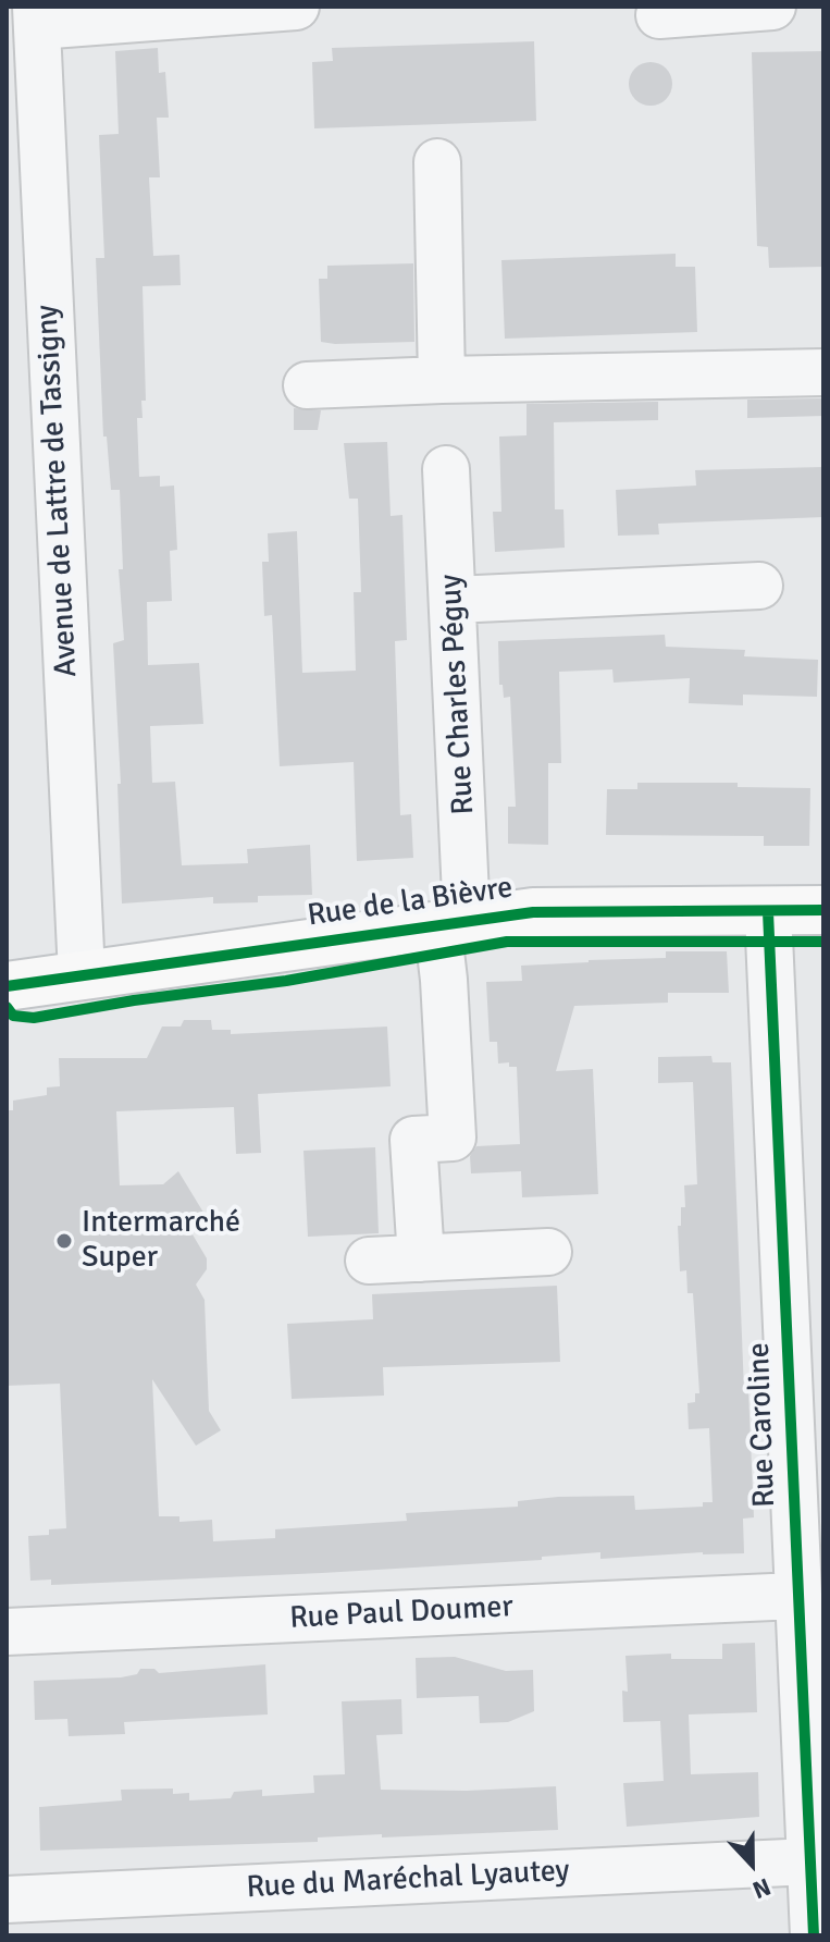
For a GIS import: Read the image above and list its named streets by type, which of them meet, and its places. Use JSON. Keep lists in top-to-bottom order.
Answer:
{
  "streets": {
    "main road": ["Rue de la Bièvre"],
    "street": [
      "Avenue de Lattre de Tassigny",
      "Rue Charles Péguy",
      "Rue Caroline",
      "Rue Paul Doumer",
      "Rue du Maréchal Lyautey"
    ]
  },
  "crossings": [
    ["Avenue de Lattre de Tassigny", "Rue de la Bièvre"],
    ["Rue Charles Péguy", "Rue de la Bièvre"],
    ["Rue de la Bièvre", "Rue Caroline"],
    ["Rue Caroline", "Rue Paul Doumer"],
    ["Rue Caroline", "Rue du Maréchal Lyautey"]
  ],
  "places": ["Intermarché Super"],
  "north": "bottom"
}
